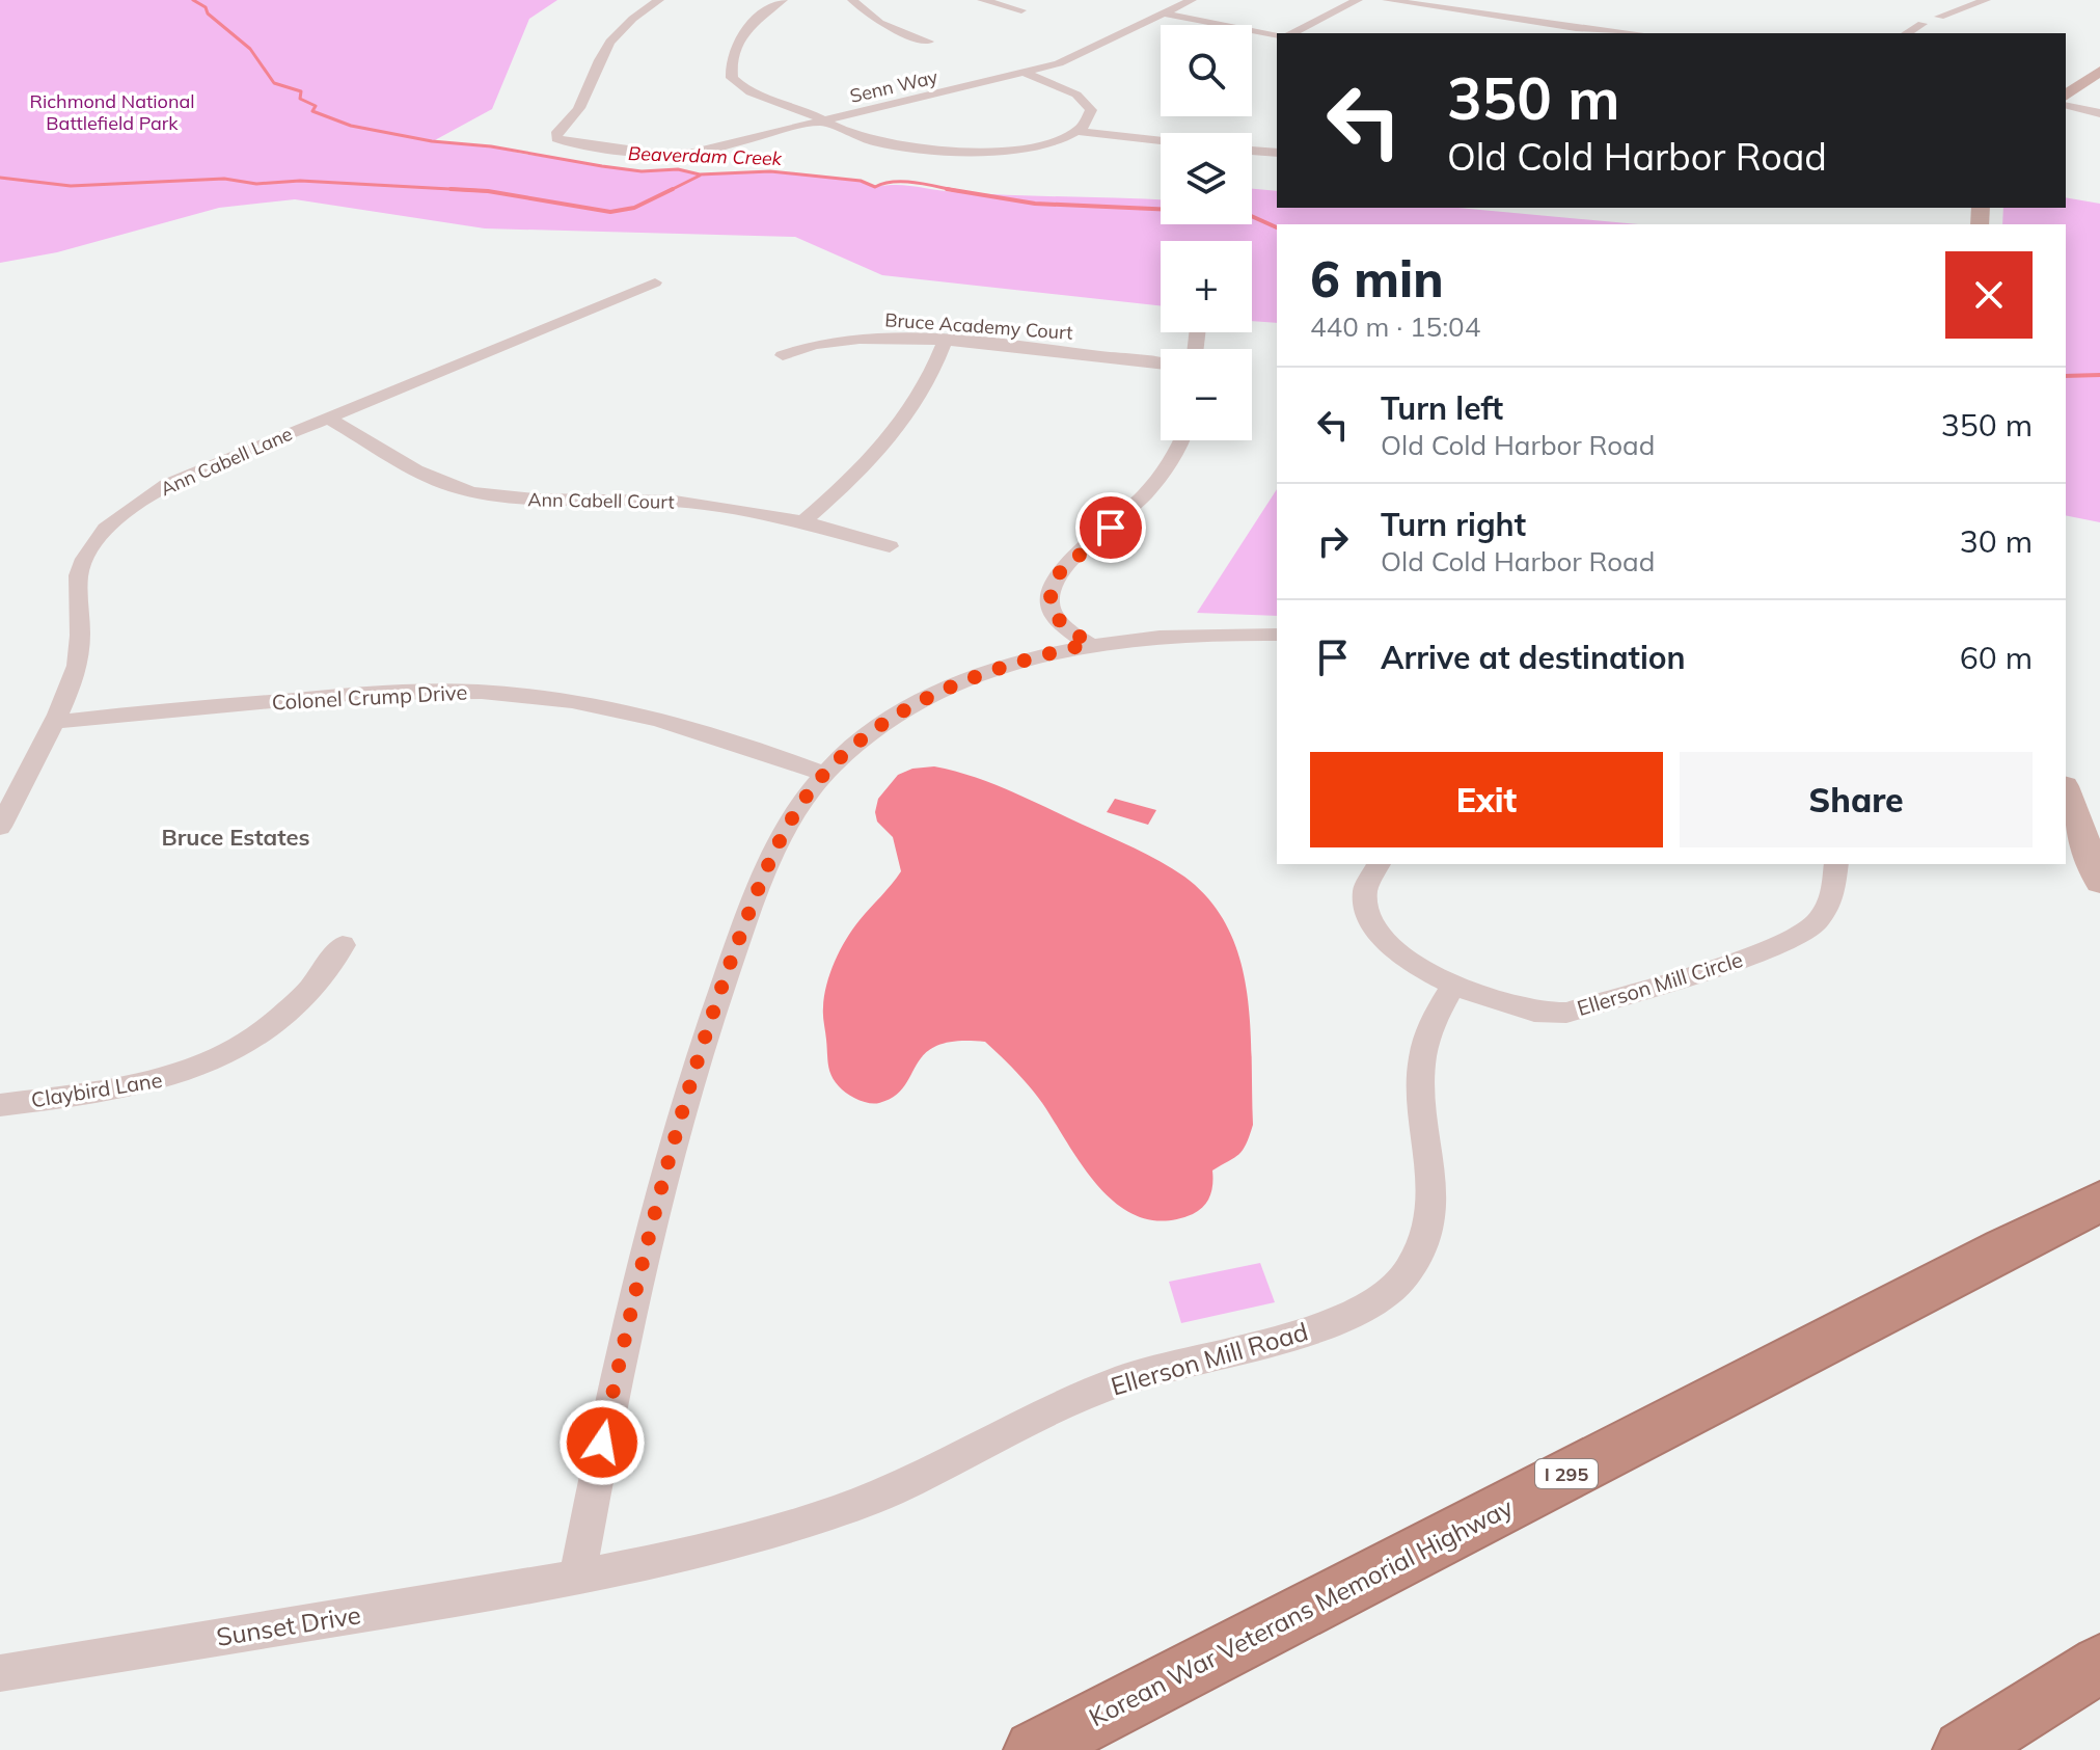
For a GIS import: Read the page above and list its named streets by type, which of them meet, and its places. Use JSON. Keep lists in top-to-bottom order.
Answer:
{
  "streets": {
    "highway": ["I 295", "Korean War Veterans Memorial Highway"],
    "street": [
      "Senn Way",
      "Bruce Academy Court",
      "Ann Cabell Lane",
      "Ann Cabell Court",
      "Colonel Crump Drive",
      "Ellerson Mill Circle",
      "Claybird Lane",
      "Ellerson Mill Road",
      "Sunset Drive"
    ]
  },
  "crossings": [
    ["Ann Cabell Lane", "Ann Cabell Court"],
    ["Ann Cabell Lane", "Colonel Crump Drive"],
    ["Ellerson Mill Circle", "Ellerson Mill Road"],
    ["Ellerson Mill Road", "Sunset Drive"]
  ],
  "districts": ["Bruce Estates"],
  "water": ["Beaverdam Creek"],
  "parks": ["Richmond National Battlefield Park"],
  "page": {
    "map_buttons": ["+", "−"],
    "turn": ["350 m", "Old Cold Harbor Road"],
    "heading": ["6 min", "440 m · 15:04"],
    "list": [
      {
        "name": "Turn left",
        "note": "Old Cold Harbor Road",
        "value": "350 m"
      },
      {
        "name": "Turn right",
        "note": "Old Cold Harbor Road",
        "value": "30 m"
      },
      {
        "name": "Arrive at destination",
        "value": "60 m"
      }
    ],
    "buttons": ["Exit", "Share"]
  }
}
